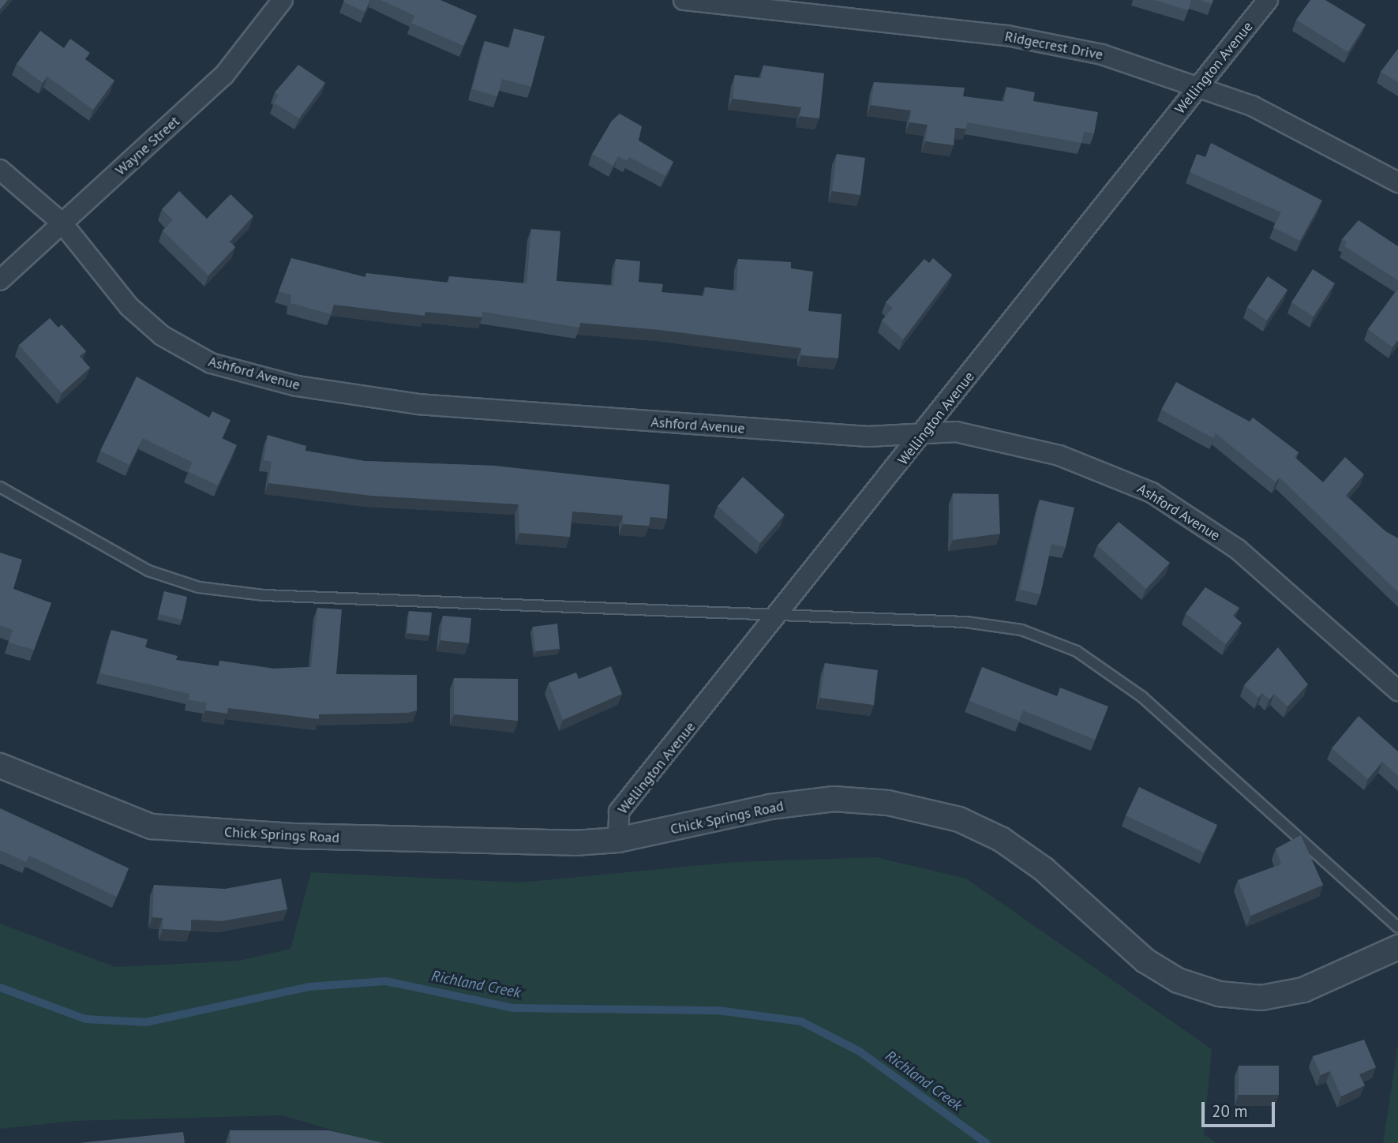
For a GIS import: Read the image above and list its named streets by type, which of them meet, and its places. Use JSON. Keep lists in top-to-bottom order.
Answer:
{
  "streets": {
    "street": [
      "Ridgecrest Drive",
      "Wellington Avenue",
      "Wayne Street",
      "Ashford Avenue",
      "Chick Springs Road"
    ]
  },
  "crossings": [
    ["Ridgecrest Drive", "Wellington Avenue"],
    ["Wellington Avenue", "Ashford Avenue"],
    ["Wellington Avenue", "Chick Springs Road"],
    ["Wayne Street", "Ashford Avenue"]
  ],
  "water": ["Richland Creek"],
  "scale_bar": "20 m"
}
